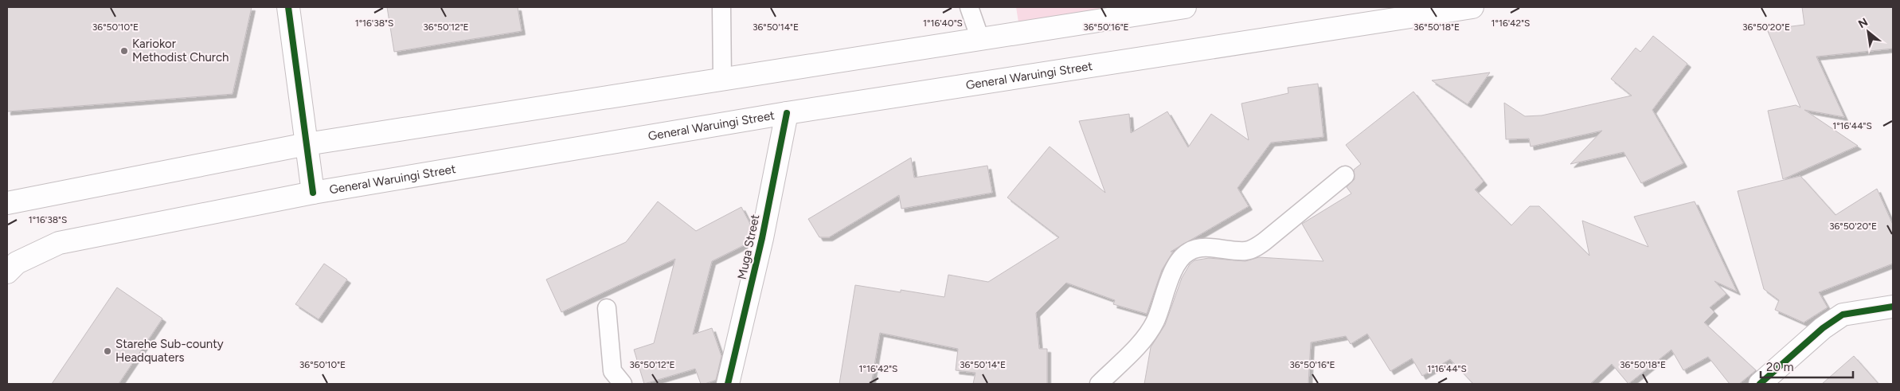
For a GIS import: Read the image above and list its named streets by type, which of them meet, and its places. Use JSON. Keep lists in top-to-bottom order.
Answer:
{
  "streets": {
    "main road": ["General Waruingi Street", "Muga Street"]
  },
  "crossings": [
    ["General Waruingi Street", "Muga Street"]
  ],
  "places": ["Kariokor Methodist Church", "Starehe Sub-county Headquaters"],
  "scale_bar": "20 m",
  "north": "top left",
  "coordinates": [
    "1°16'38\"S",
    "1°16'40\"S",
    "1°16'42\"S",
    "36°50'10\"E",
    "36°50'12\"E",
    "36°50'14\"E",
    "36°50'16\"E",
    "36°50'18\"E",
    "36°50'20\"E",
    "1°16'44\"S"
  ]
}
